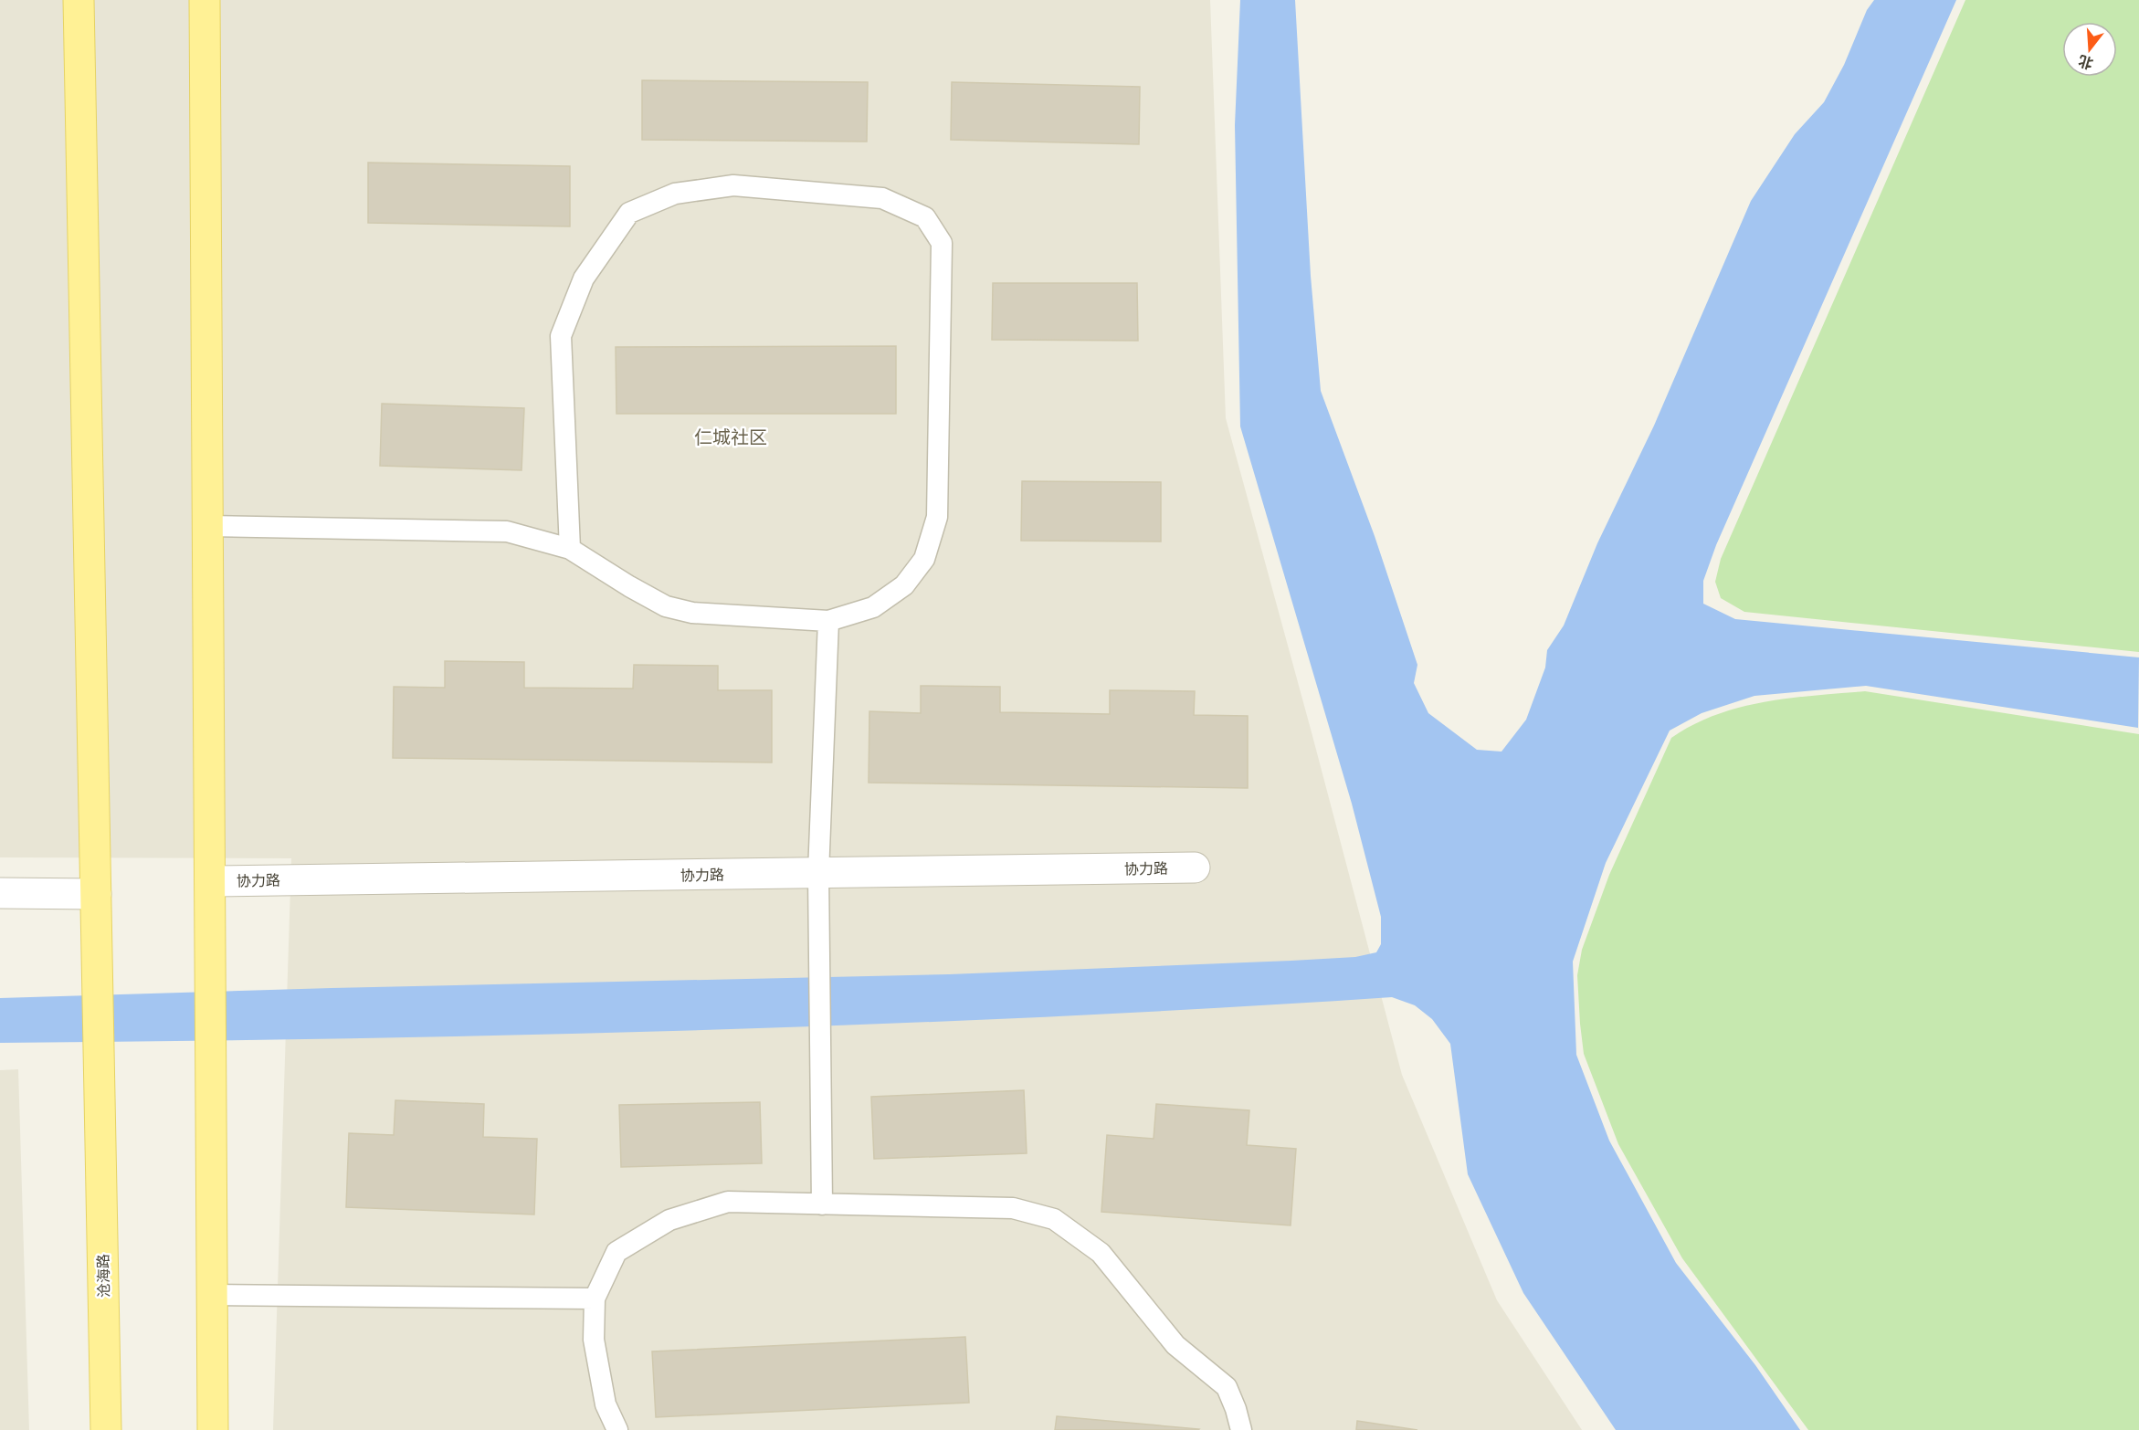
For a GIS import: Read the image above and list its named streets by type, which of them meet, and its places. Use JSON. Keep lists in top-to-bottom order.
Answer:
{
  "streets": {
    "main road": ["沧海路"],
    "street": ["协力路"]
  },
  "districts": ["仁城社区"],
  "north": "bottom"
}
